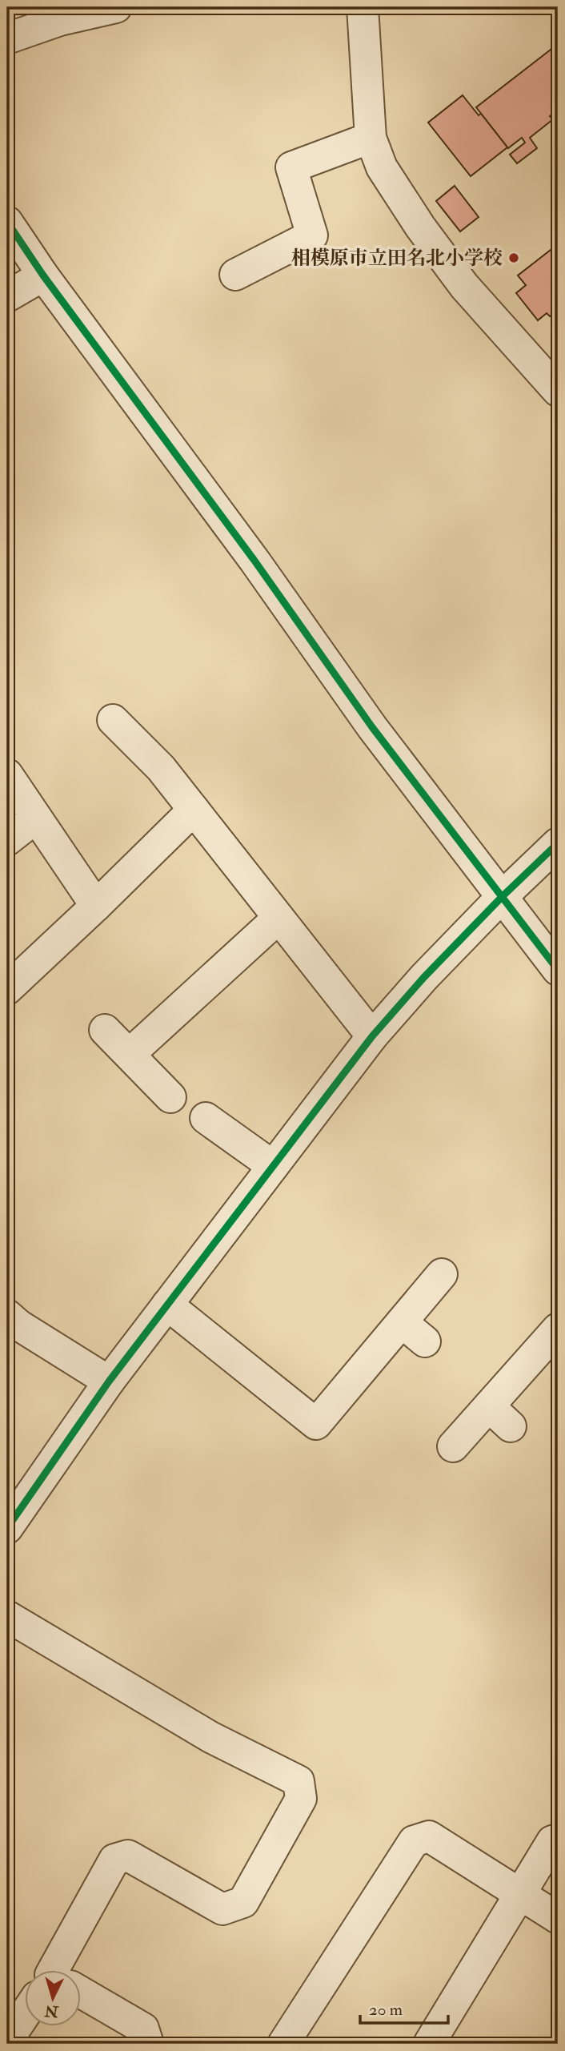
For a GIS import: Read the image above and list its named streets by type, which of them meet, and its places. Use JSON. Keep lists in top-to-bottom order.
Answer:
{
  "places": ["相模原市立田名北小学校"],
  "scale_bar": "20 m",
  "north": "bottom"
}
